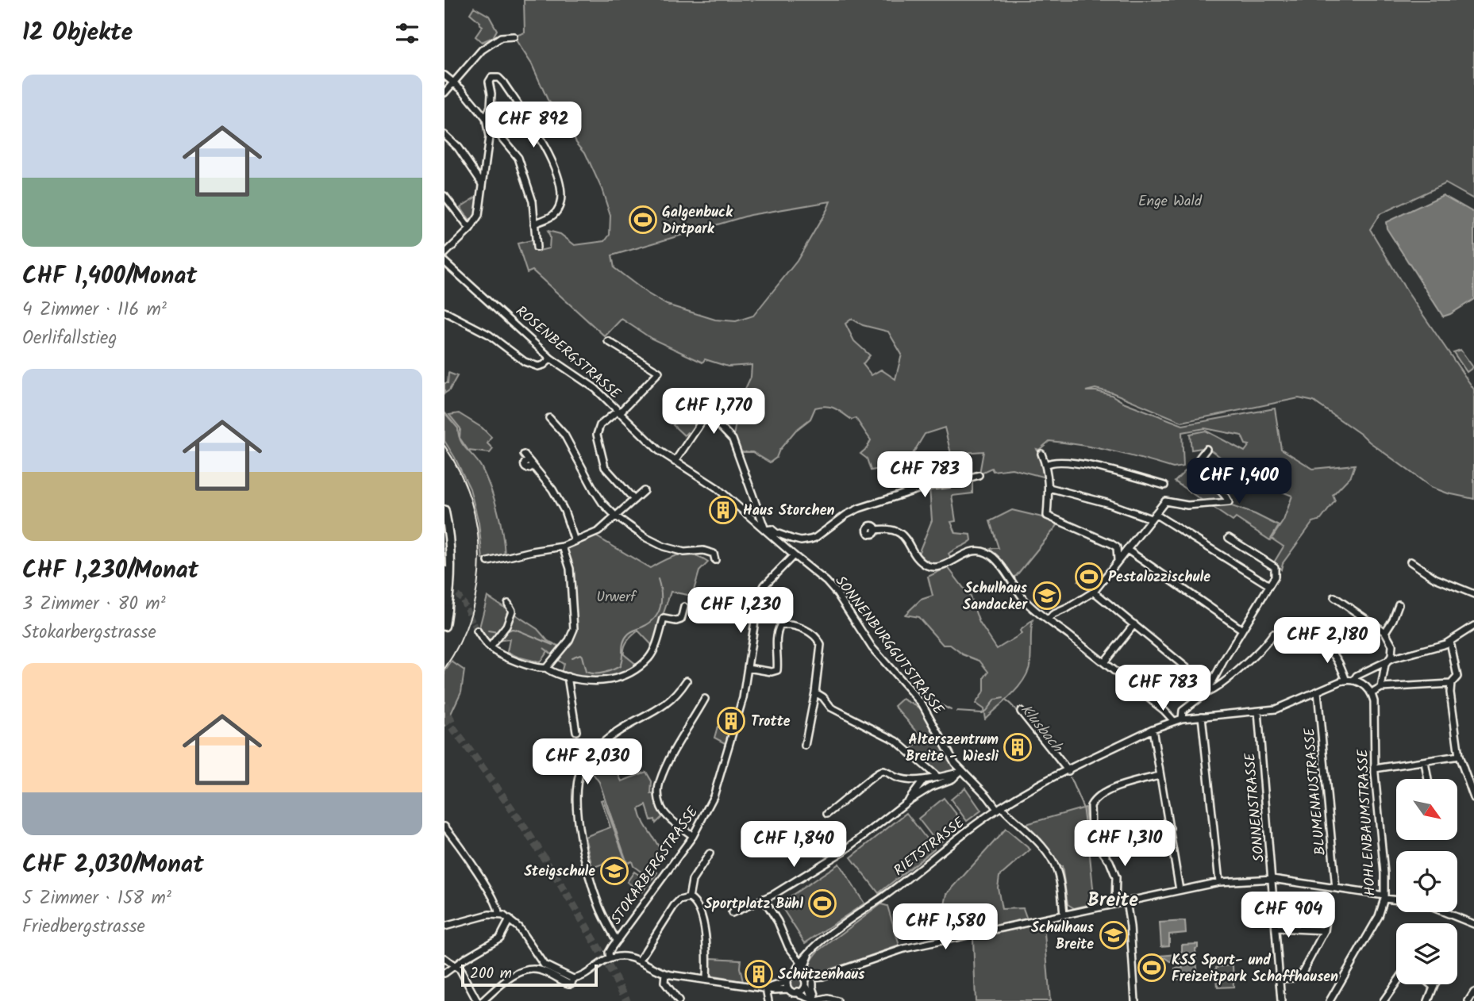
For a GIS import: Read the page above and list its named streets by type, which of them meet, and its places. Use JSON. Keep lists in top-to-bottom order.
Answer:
{
  "streets": {
    "street": [
      "ROSENBERGSTRASSE",
      "SONNENBURGGUTSTRASSE",
      "BLUMENAUSTRASSE",
      "SONNENSTRASSE",
      "HOHLENBAUMSTRASSE",
      "RIETSTRASSE",
      "STOKARBERGSTRASSE"
    ]
  },
  "crossings": [
    ["SONNENBURGGUTSTRASSE", "RIETSTRASSE"],
    ["SONNENBURGGUTSTRASSE", "STOKARBERGSTRASSE"],
    ["BLUMENAUSTRASSE", "RIETSTRASSE"],
    ["SONNENSTRASSE", "RIETSTRASSE"]
  ],
  "districts": ["Breite"],
  "water": ["Klusbach"],
  "parks": ["Enge Wald", "Urwerf"],
  "places": {
    "sports": [
      "Galgenbuck Dirtpark",
      "Pestalozzischule",
      "Sportplatz Bühl",
      "KSS Sport- und Freizeitpark Schaffhausen"
    ],
    "building": [
      "Haus Storchen",
      "Trotte",
      "Alterszentrum Breite - Wiesli",
      "Schützenhaus"
    ],
    "school or university": ["Schulhaus Sandacker", "Steigschule", "Schulhaus Breite"]
  },
  "scale_bar": "200 m",
  "north": "bottom right",
  "page": {
    "heading": "12 Objekte",
    "list": [
      {
        "name": "CHF 1,400/Monat",
        "note": "4 Zimmer · 116 m² · Oerlifallstieg"
      },
      {
        "name": "CHF 1,230/Monat",
        "note": "3 Zimmer · 80 m² · Stokarbergstrasse"
      },
      {
        "name": "CHF 2,030/Monat",
        "note": "5 Zimmer · 158 m² · Friedbergstrasse"
      }
    ],
    "price": [
      "CHF 892",
      "CHF 1,770",
      "CHF 783",
      "CHF 1,400",
      "CHF 1,230",
      "CHF 2,180",
      "CHF 783",
      "CHF 2,030",
      "CHF 1,310",
      "CHF 1,840",
      "CHF 904",
      "CHF 1,580"
    ],
    "scale": "200 m"
  }
}
